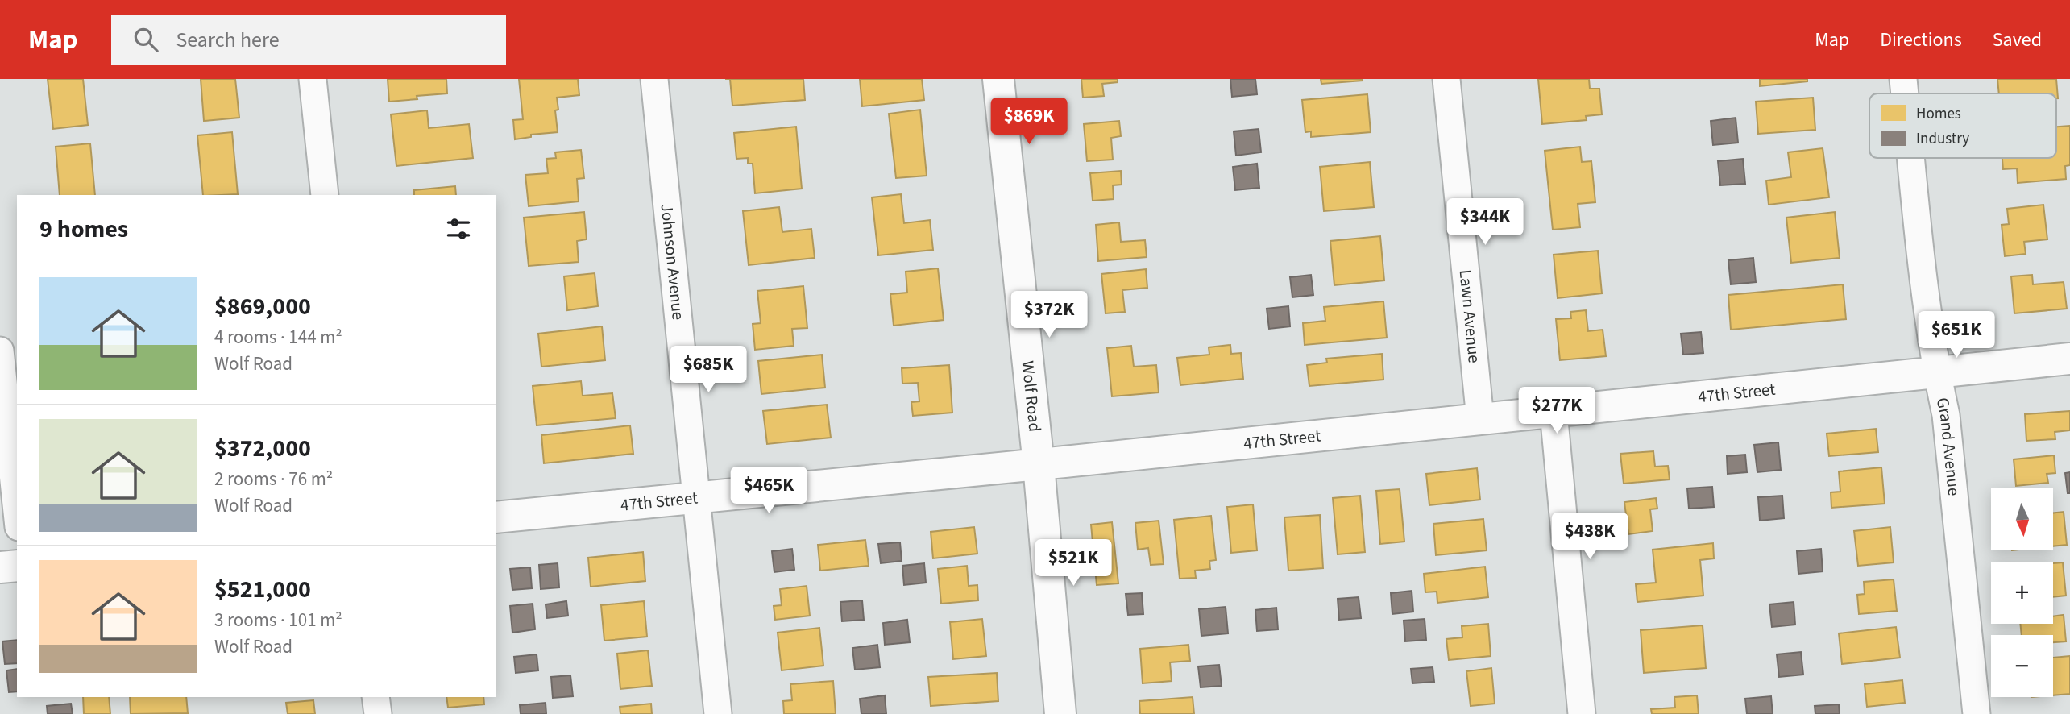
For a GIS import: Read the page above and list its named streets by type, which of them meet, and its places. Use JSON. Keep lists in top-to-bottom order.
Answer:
{
  "streets": {
    "main road": ["47th Street", "Wolf Road"],
    "street": ["Johnson Avenue", "Lawn Avenue", "Grand Avenue"]
  },
  "crossings": [
    ["Johnson Avenue", "47th Street"],
    ["Lawn Avenue", "47th Street"],
    ["47th Street", "Wolf Road"],
    ["47th Street", "Grand Avenue"]
  ],
  "legend": ["Homes", "Industry"],
  "north": "bottom",
  "page": {
    "header": "Map",
    "search": "Search here",
    "nav": ["Map", "Directions", "Saved"],
    "price": [
      "$869K",
      "$344K",
      "$372K",
      "$651K",
      "$685K",
      "$277K",
      "$465K",
      "$438K",
      "$521K"
    ],
    "heading": "9 homes",
    "list": [
      {
        "name": "$869,000",
        "note": "4 rooms · 144 m² · Wolf Road"
      },
      {
        "name": "$372,000",
        "note": "2 rooms · 76 m² · Wolf Road"
      },
      {
        "name": "$521,000",
        "note": "3 rooms · 101 m² · Wolf Road"
      }
    ],
    "map_buttons": ["+", "−"]
  }
}
